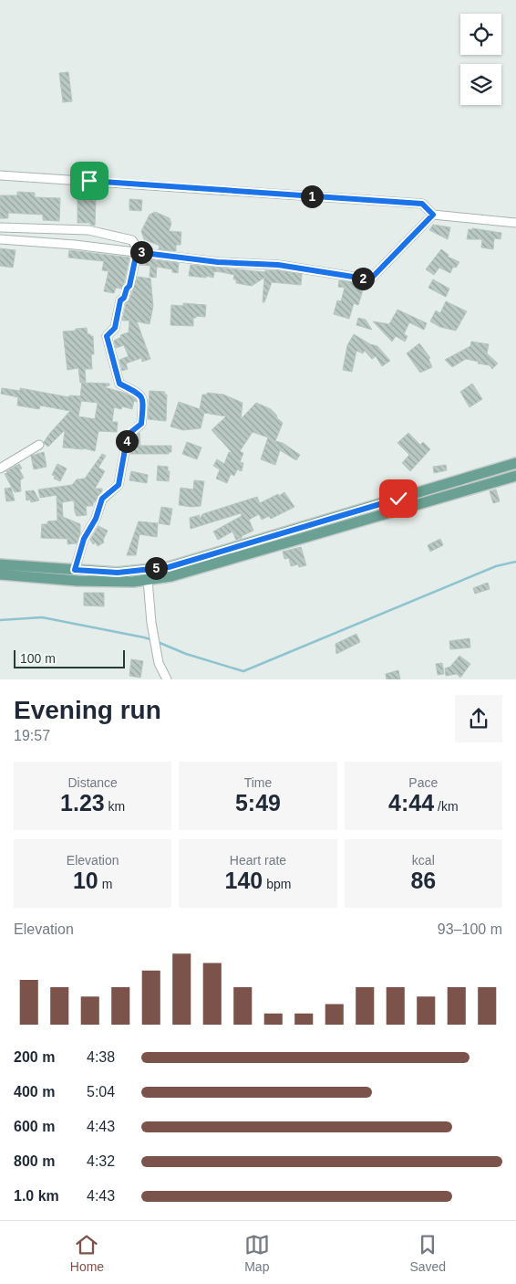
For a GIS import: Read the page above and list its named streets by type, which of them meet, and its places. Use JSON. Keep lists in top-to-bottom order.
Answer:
{
  "scale_bar": "100 m",
  "page": {
    "pins": [
      "1",
      "3",
      "2",
      "4",
      "5"
    ],
    "scale": "100 m",
    "heading": ["Evening run", "19:57"],
    "stats": [
      ["Distance", "1.23 km"],
      ["Time", "5:49"],
      ["Pace", "4:44 /km"],
      ["Elevation", "10 m"],
      ["Heart rate", "140 bpm"],
      ["kcal", "86"]
    ],
    "chart": ["Elevation", "93–100 m"],
    "list": [
      {
        "name": "200 m",
        "note": "4:38"
      },
      {
        "name": "400 m",
        "note": "5:04"
      },
      {
        "name": "600 m",
        "note": "4:43"
      },
      {
        "name": "800 m",
        "note": "4:32"
      },
      {
        "name": "1.0 km",
        "note": "4:43"
      }
    ],
    "tabs": ["Home", "Map", "Saved"]
  }
}
